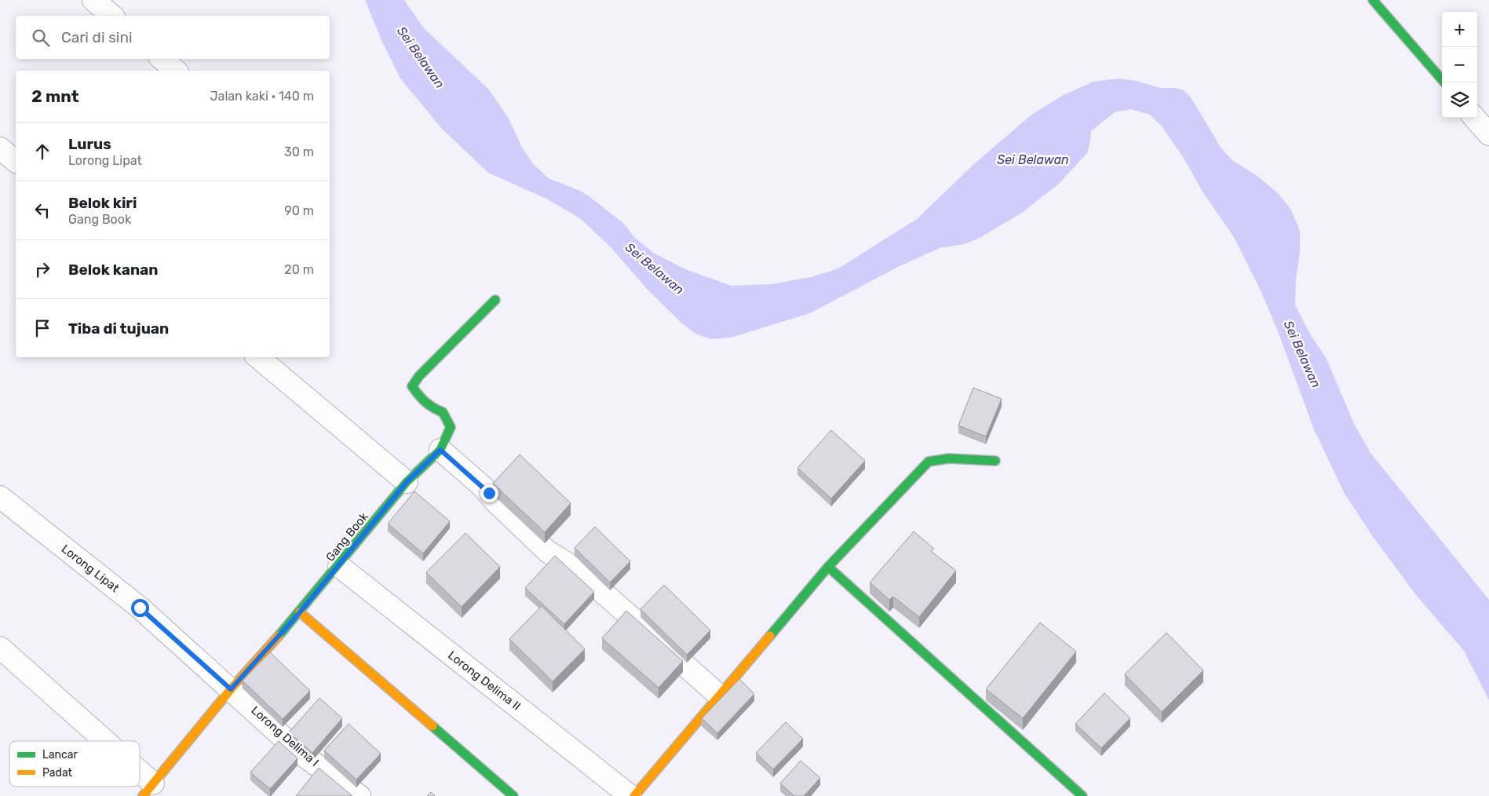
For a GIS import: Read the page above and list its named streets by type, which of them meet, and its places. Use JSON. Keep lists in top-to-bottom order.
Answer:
{
  "streets": {
    "street": [
      "Gang Book",
      "Lorong Lipat",
      "Lorong Delima II",
      "Lorong Delima I"
    ]
  },
  "crossings": [
    ["Gang Book", "Lorong Lipat"],
    ["Gang Book", "Lorong Delima II"],
    ["Gang Book", "Lorong Delima I"],
    ["Lorong Lipat", "Lorong Delima I"]
  ],
  "water": ["Sei Belawan"],
  "legend": ["Lancar", "Padat"],
  "page": {
    "map_buttons": ["+", "−"],
    "search": "Cari di sini",
    "heading": ["2 mnt", "Jalan kaki · 140 m"],
    "list": [
      ["Lurus", "Lorong Lipat", "30 m"],
      ["Belok kiri", "Gang Book", "90 m"],
      ["Belok kanan", "20 m"],
      "Tiba di tujuan"
    ]
  }
}
